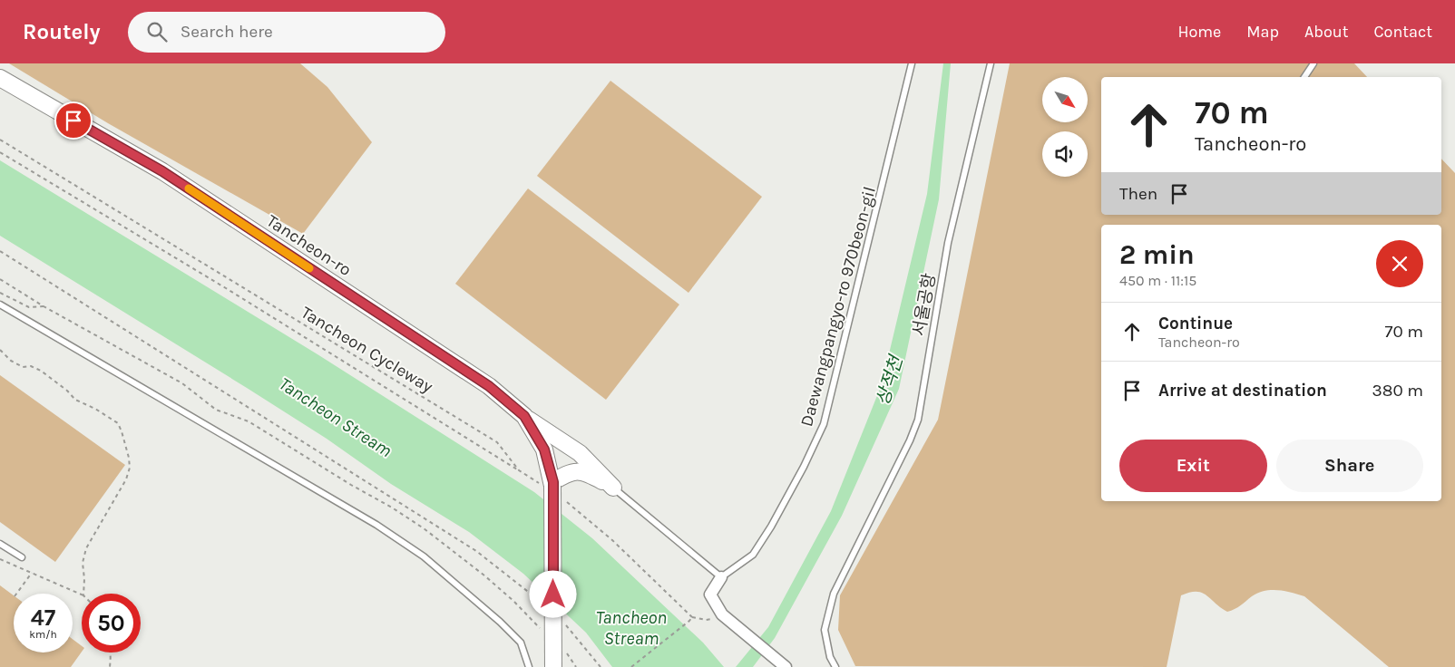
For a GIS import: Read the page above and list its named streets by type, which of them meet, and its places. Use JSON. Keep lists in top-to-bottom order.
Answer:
{
  "streets": {
    "main road": ["Tancheon-ro"],
    "lane": ["서울공항", "Daewangpangyo-ro 970beon-gil"],
    "path": ["Tancheon Cycleway"]
  },
  "crossings": [
    ["Tancheon-ro", "Tancheon Cycleway"]
  ],
  "water": ["상적천", "Tancheon Stream"],
  "north": "bottom right",
  "page": {
    "header": "Routely",
    "search": "Search here",
    "nav": [
      "Home",
      "Map",
      "About",
      "Contact"
    ],
    "turn": ["70 m", "Tancheon-ro"],
    "then": "Then",
    "heading": ["2 min", "450 m · 11:15"],
    "list": [
      {
        "name": "Continue",
        "note": "Tancheon-ro",
        "value": "70 m"
      },
      {
        "name": "Arrive at destination",
        "value": "380 m"
      }
    ],
    "buttons": ["Exit", "Share"],
    "speed": "47 km/h",
    "limit": "50"
  }
}
